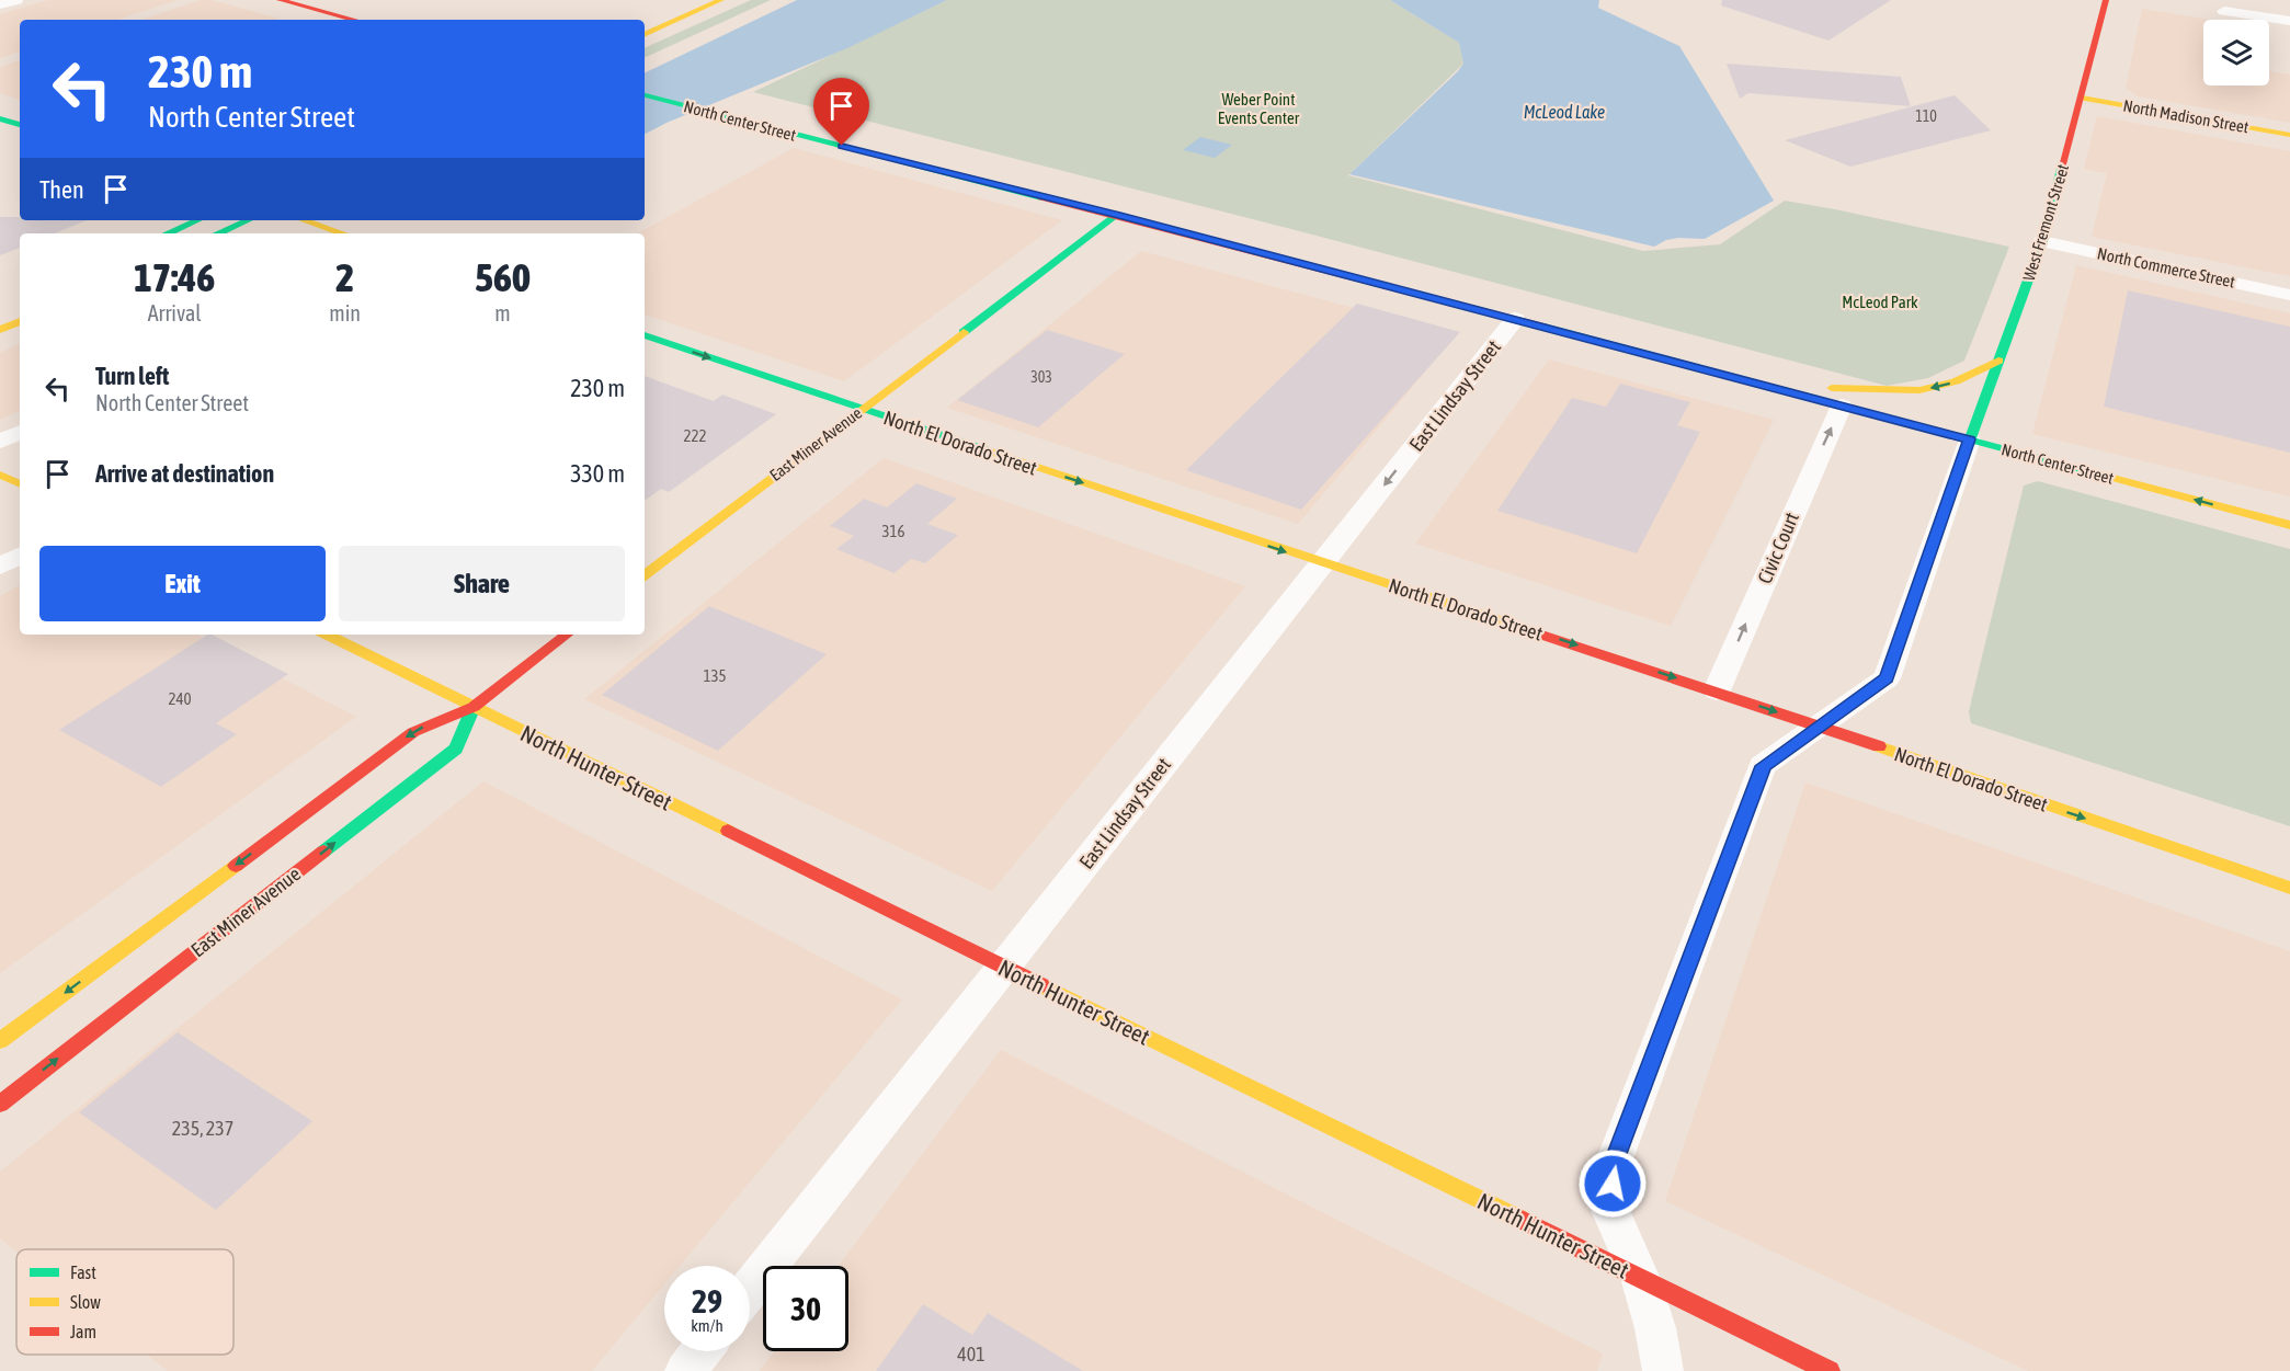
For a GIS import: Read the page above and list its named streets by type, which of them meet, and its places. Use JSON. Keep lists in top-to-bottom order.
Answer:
{
  "streets": {
    "main road": [
      "North Madison Street",
      "North Center Street",
      "West Fremont Street",
      "North El Dorado Street",
      "East Miner Avenue",
      "North Hunter Street"
    ],
    "street": ["North Commerce Street", "East Lindsay Street", "Civic Court"]
  },
  "crossings": [
    ["North Madison Street", "West Fremont Street"],
    ["North Center Street", "West Fremont Street"],
    ["North Center Street", "East Lindsay Street"],
    ["North Center Street", "East Miner Avenue"],
    ["North Center Street", "Civic Court"],
    ["West Fremont Street", "North Commerce Street"],
    ["East Lindsay Street", "North El Dorado Street"],
    ["East Lindsay Street", "North Hunter Street"],
    ["North El Dorado Street", "East Miner Avenue"],
    ["North El Dorado Street", "Civic Court"],
    ["East Miner Avenue", "North Hunter Street"]
  ],
  "one_way": ["North El Dorado Street"],
  "water": ["McLeod Lake"],
  "parks": ["Weber Point Events Center", "McLeod Park"],
  "house_numbers": [
    "110",
    "303",
    "222",
    "316",
    "135",
    "240",
    "235, 237",
    "401"
  ],
  "legend": ["Fast", "Slow", "Jam"],
  "page": {
    "turn": ["230 m", "North Center Street"],
    "then": "Then",
    "eta": [
      "17:46",
      "Arrival",
      "2",
      "min",
      "560",
      "m"
    ],
    "list": [
      {
        "name": "Turn left",
        "note": "North Center Street",
        "value": "230 m"
      },
      {
        "name": "Arrive at destination",
        "value": "330 m"
      }
    ],
    "buttons": ["Exit", "Share"],
    "speed": "29 km/h",
    "limit": "30"
  }
}
